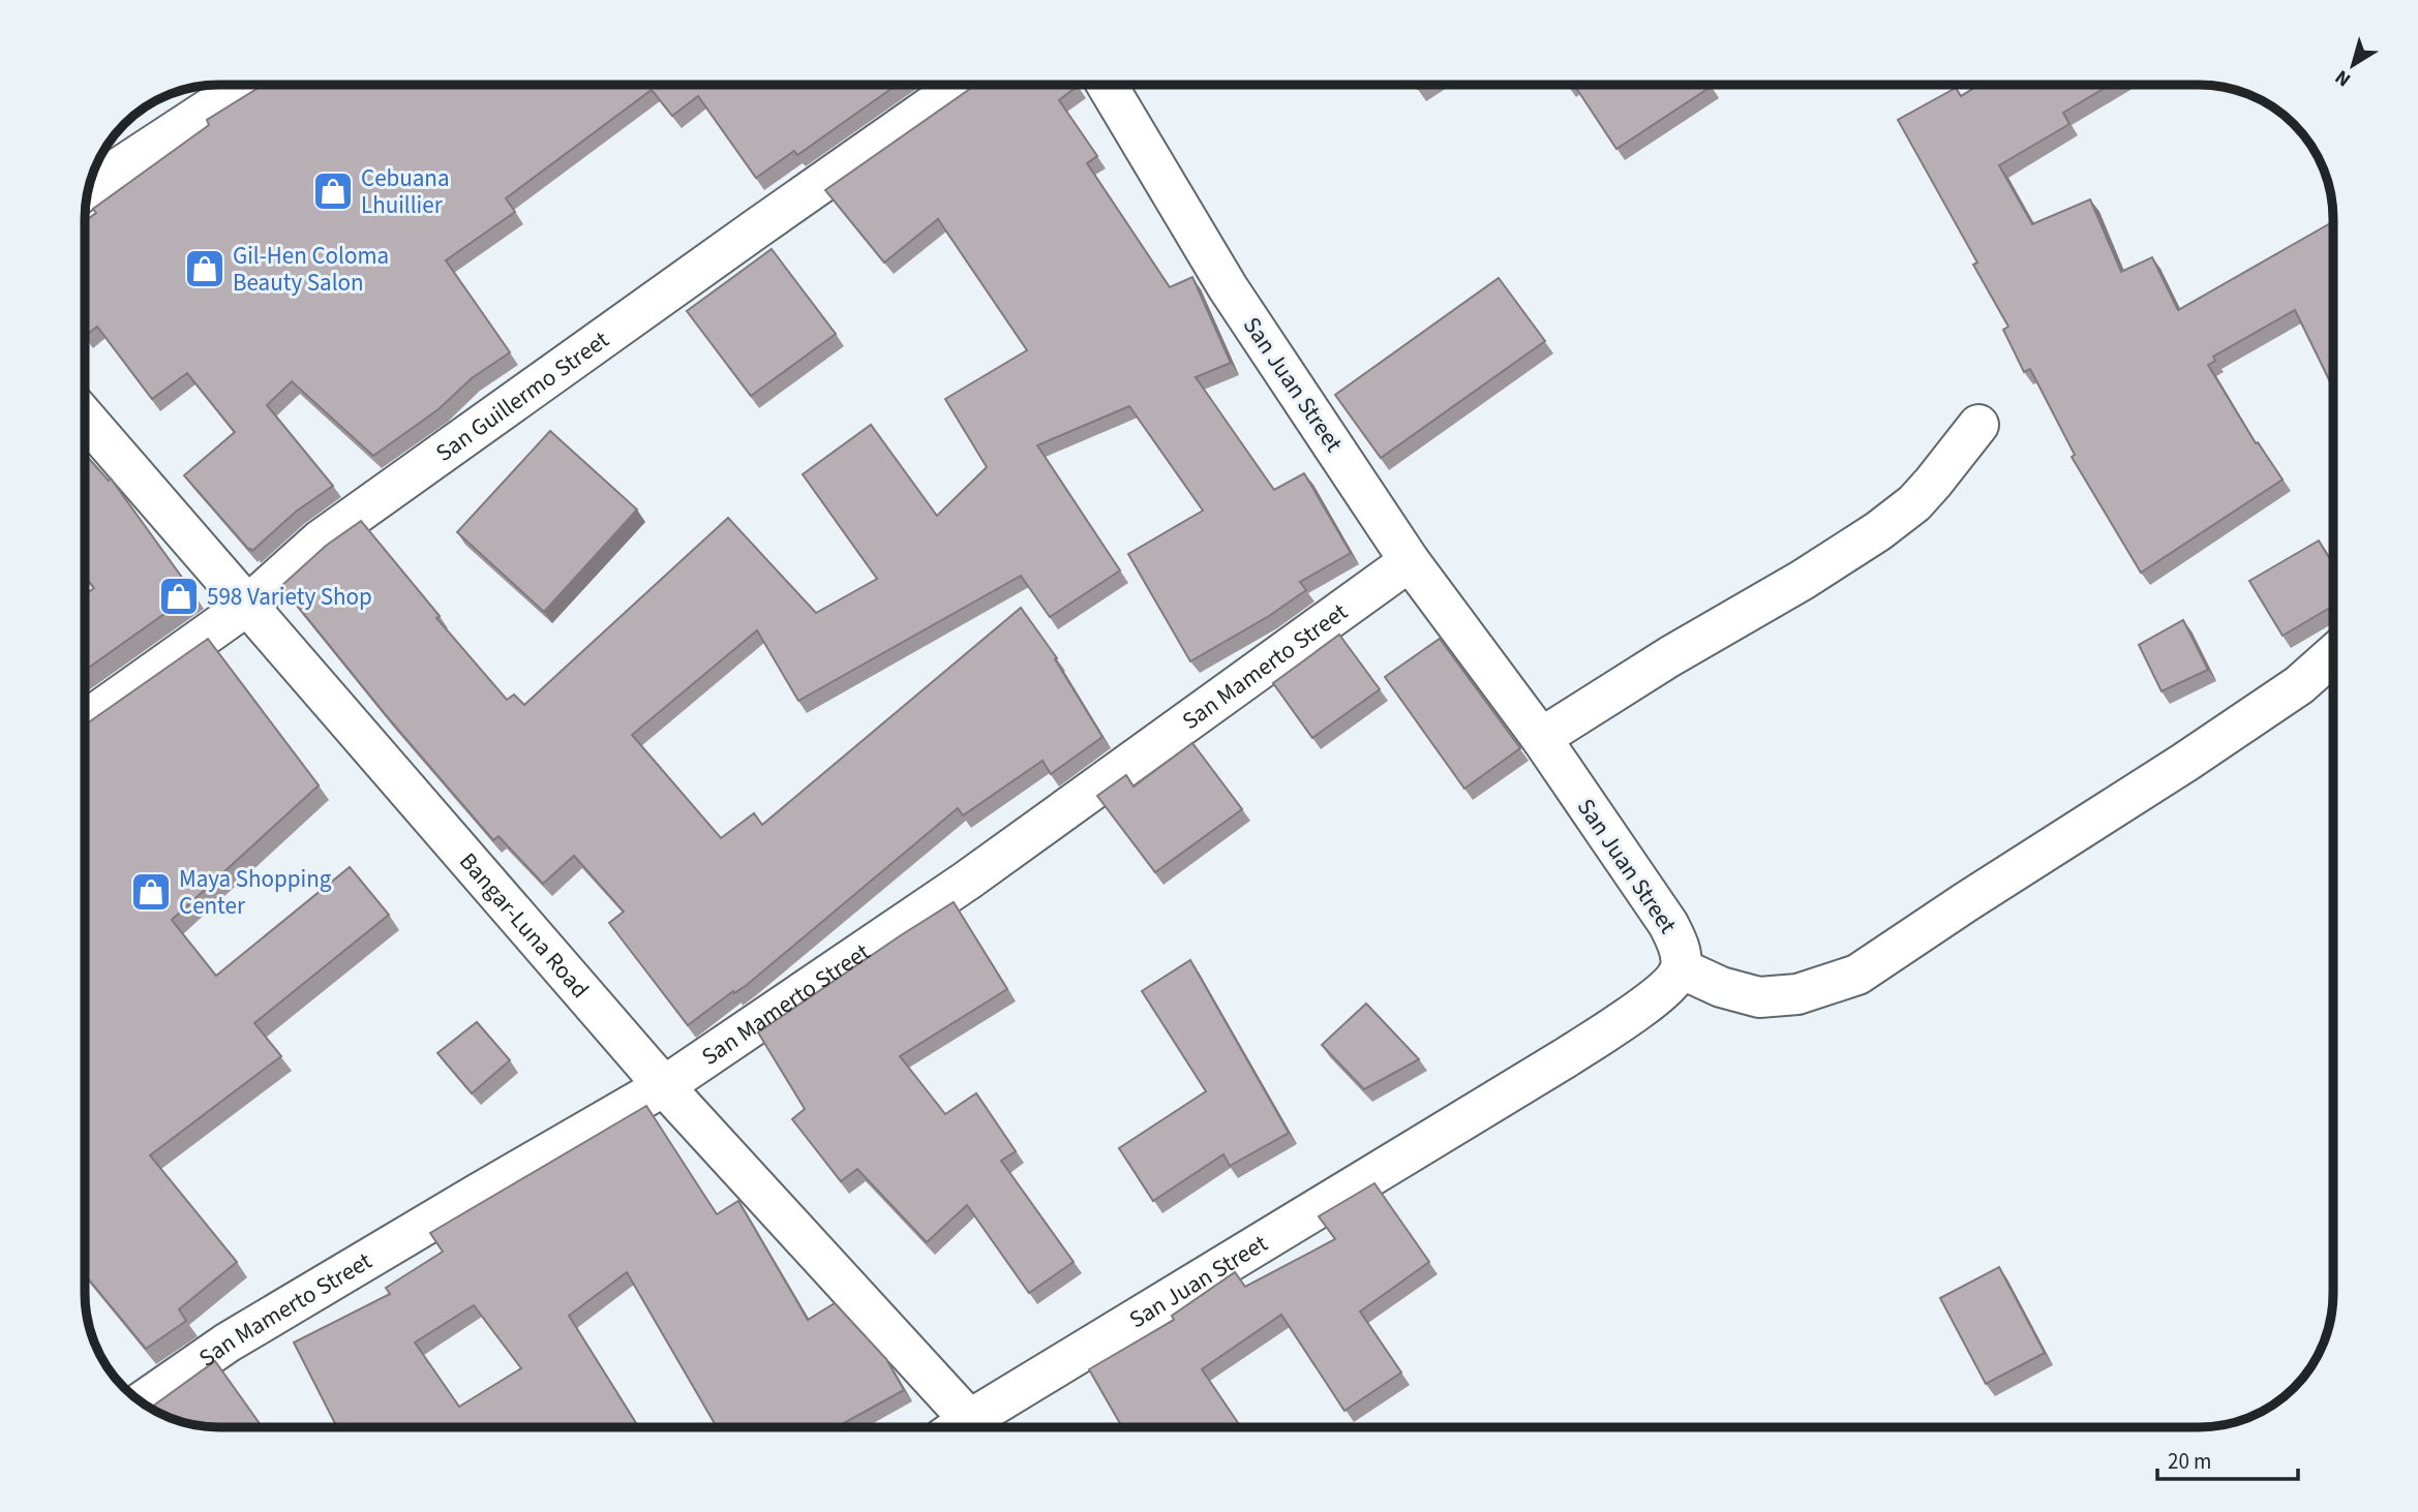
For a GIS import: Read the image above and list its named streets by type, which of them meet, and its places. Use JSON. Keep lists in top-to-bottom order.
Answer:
{
  "streets": {
    "street": [
      "San Juan Street",
      "San Guillermo Street",
      "San Mamerto Street",
      "Bangar-Luna Road"
    ]
  },
  "crossings": [
    ["San Juan Street", "San Mamerto Street"],
    ["San Guillermo Street", "Bangar-Luna Road"],
    ["San Mamerto Street", "Bangar-Luna Road"]
  ],
  "places": {
    "shop": [
      "Cebuana Lhuillier",
      "Gil-Hen Coloma Beauty Salon",
      "598 Variety Shop",
      "Maya Shopping Center"
    ]
  },
  "scale_bar": "20 m",
  "north": "bottom left"
}
